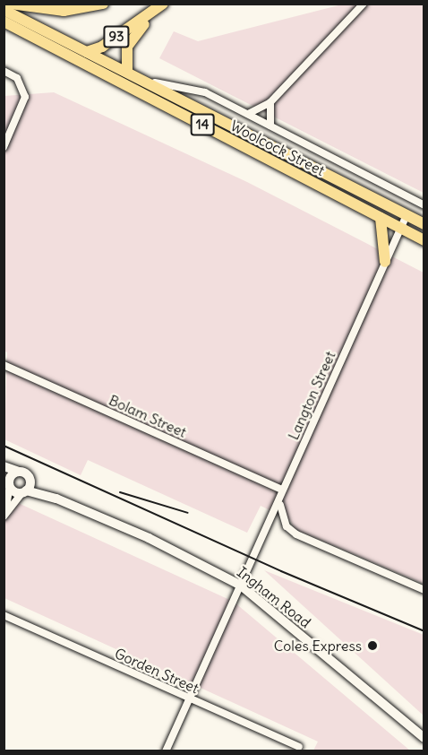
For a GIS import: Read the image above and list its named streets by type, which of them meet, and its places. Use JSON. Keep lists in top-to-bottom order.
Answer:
{
  "streets": {
    "main road": [
      "93",
      "14",
      "Woolcock Street",
      "Ingham Road"
    ],
    "street": ["Langton Street", "Bolam Street", "Gorden Street"]
  },
  "crossings": [
    ["93", "Woolcock Street"],
    ["Woolcock Street", "Langton Street"],
    ["Langton Street", "Bolam Street"],
    ["Langton Street", "Ingham Road"],
    ["Langton Street", "Gorden Street"]
  ],
  "places": ["Coles Express"]
}
